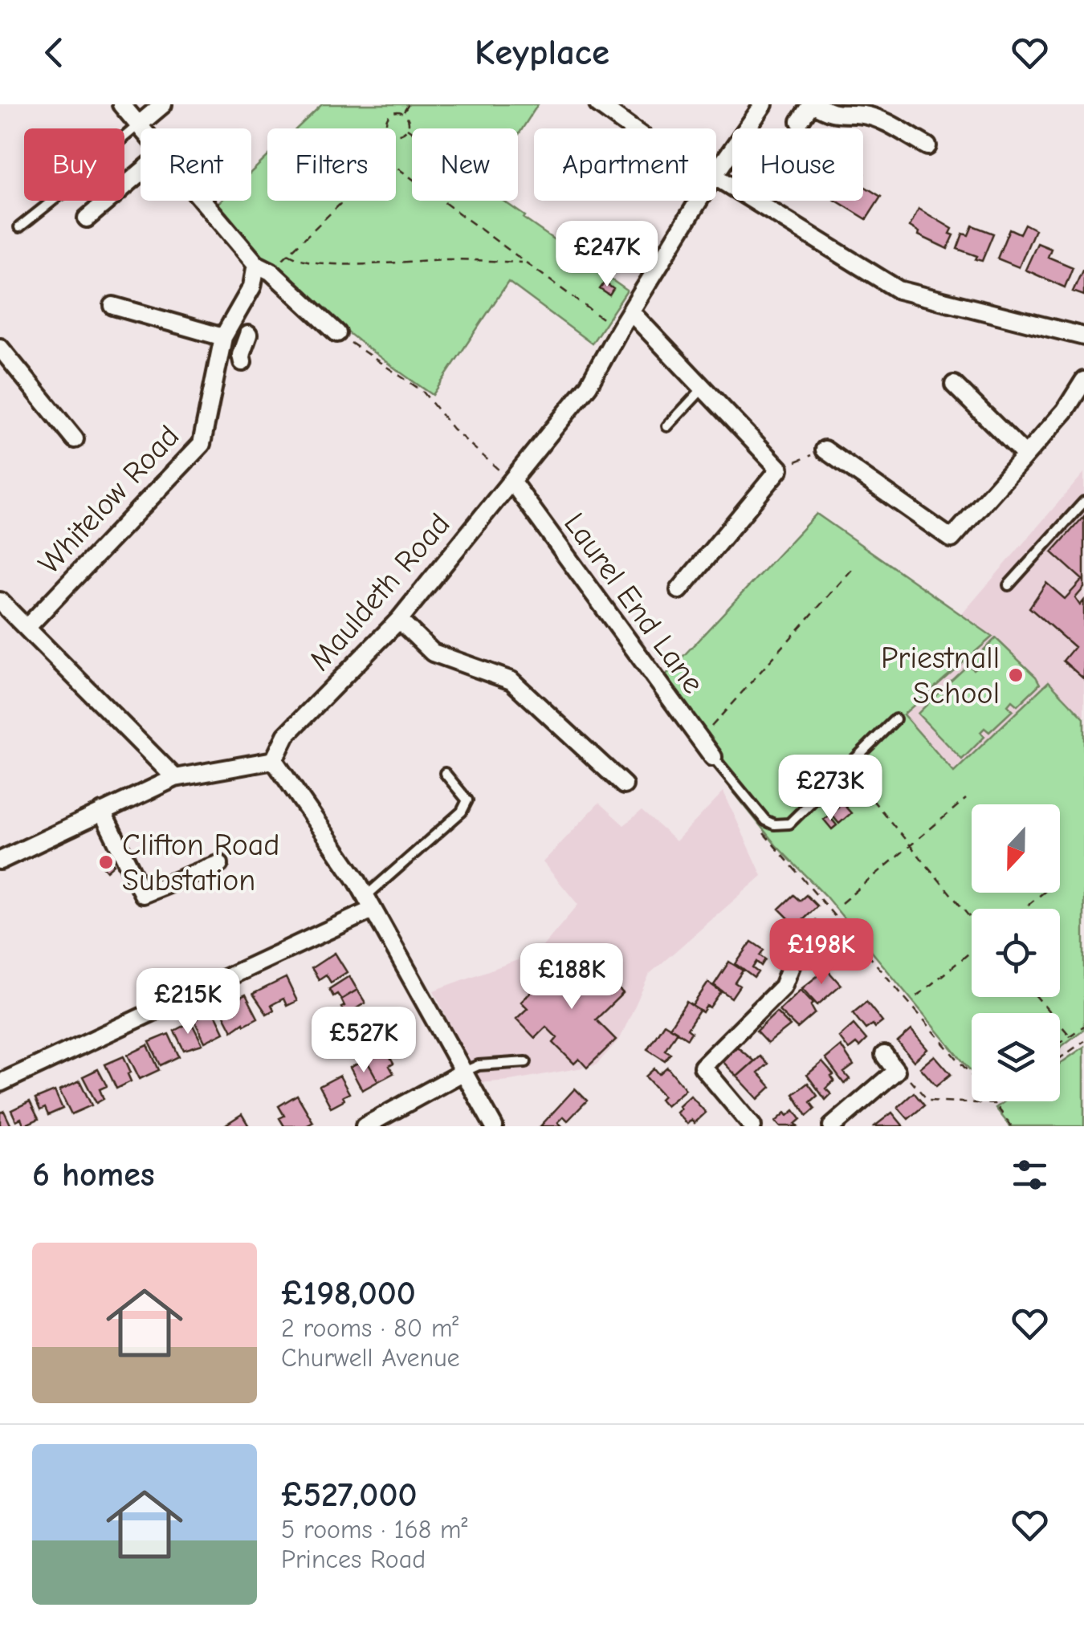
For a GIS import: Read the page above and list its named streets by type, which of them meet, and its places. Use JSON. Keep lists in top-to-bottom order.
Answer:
{
  "streets": {
    "street": ["Whitelow Road", "Mauldeth Road", "Laurel End Lane"]
  },
  "crossings": [
    ["Mauldeth Road", "Laurel End Lane"]
  ],
  "places": ["Priestnall School", "Clifton Road Substation"],
  "north": "bottom",
  "page": {
    "header": "Keyplace",
    "chip": [
      "Buy",
      "Rent",
      "Filters",
      "New",
      "Apartment",
      "House"
    ],
    "price": [
      "£247K",
      "£273K",
      "£198K",
      "£188K",
      "£215K",
      "£527K"
    ],
    "heading": "6 homes",
    "list": [
      {
        "name": "£198,000",
        "note": "2 rooms · 80 m² · Churwell Avenue"
      },
      {
        "name": "£527,000",
        "note": "5 rooms · 168 m² · Princes Road"
      }
    ]
  }
}
